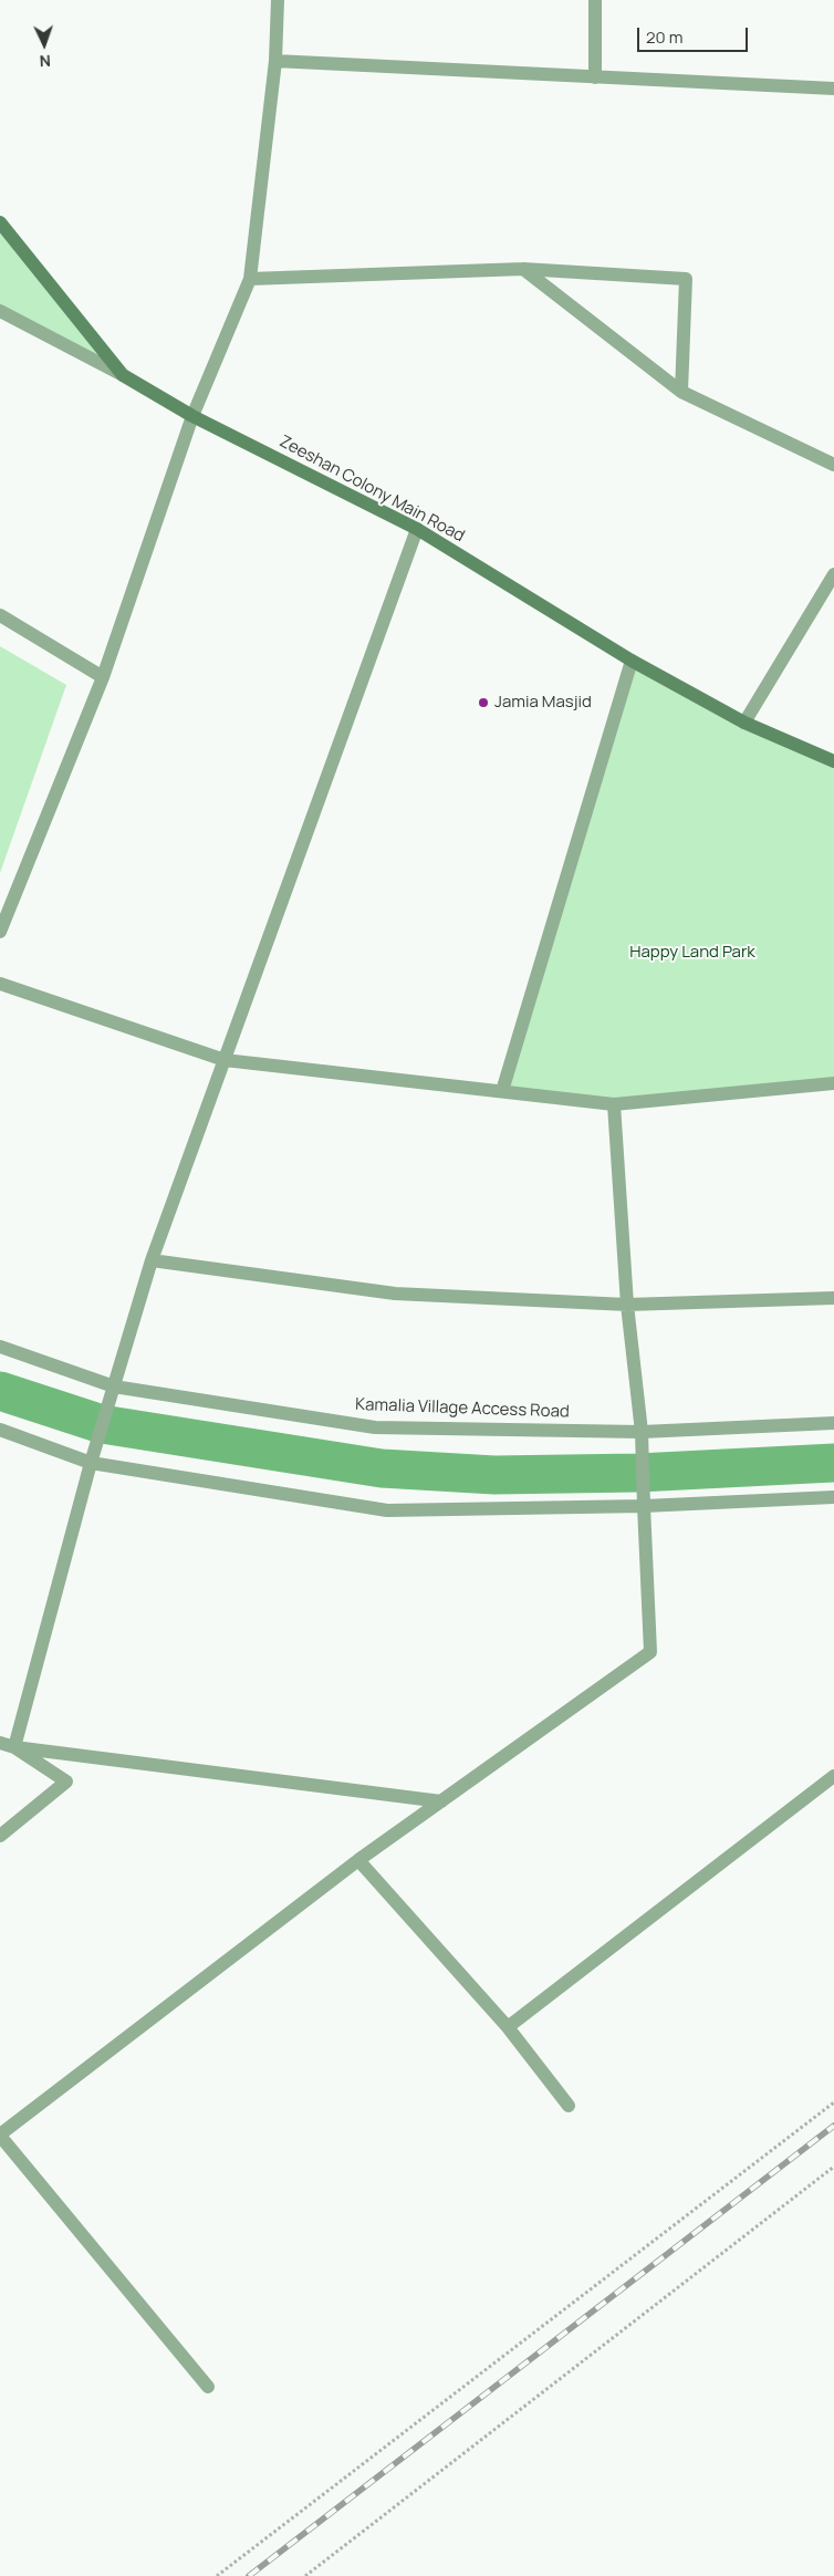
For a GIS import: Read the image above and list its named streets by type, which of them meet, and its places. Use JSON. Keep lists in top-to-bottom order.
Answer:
{
  "streets": {
    "street": ["Zeeshan Colony Main Road", "Kamalia Village Access Road"]
  },
  "parks": ["Happy Land Park"],
  "places": ["Jamia Masjid"],
  "scale_bar": "20 m",
  "north": "bottom"
}
